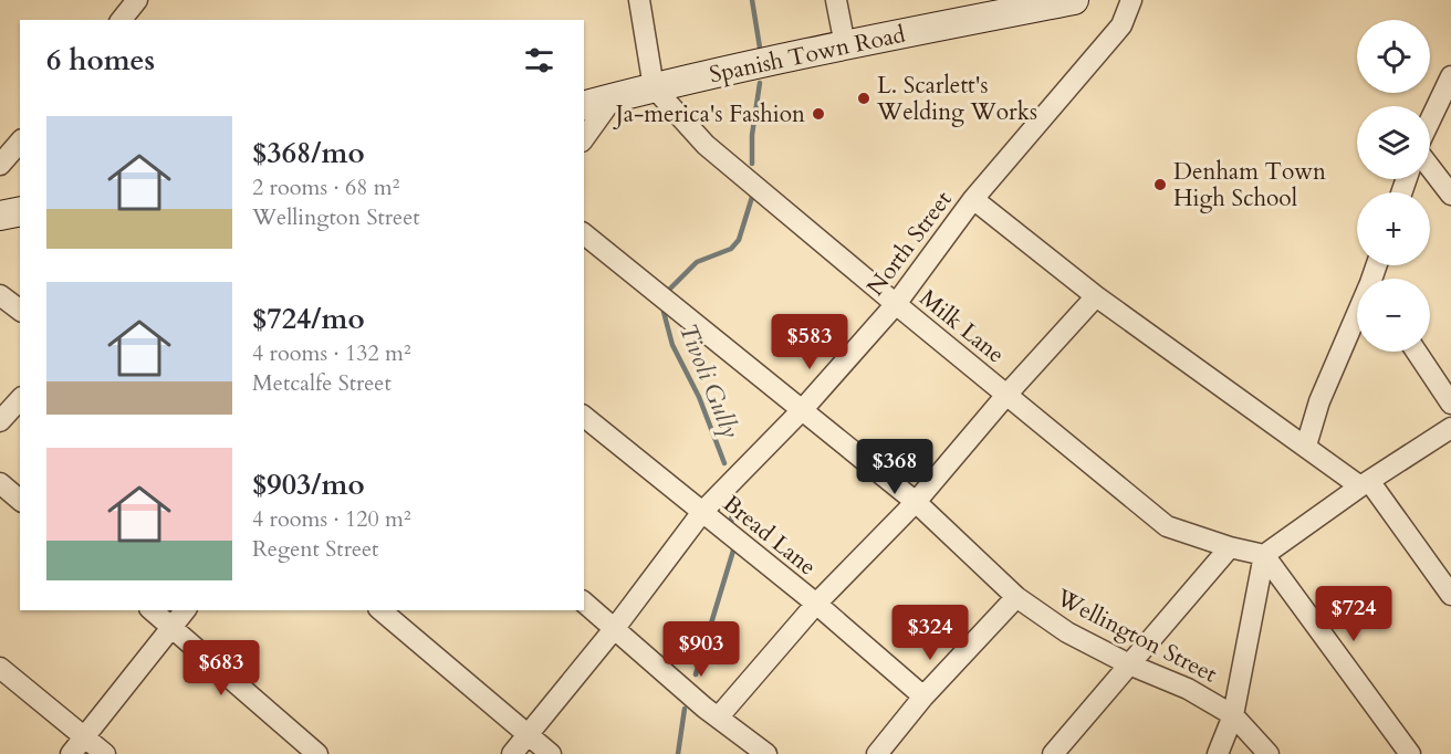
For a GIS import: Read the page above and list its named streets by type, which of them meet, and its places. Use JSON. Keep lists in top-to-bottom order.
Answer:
{
  "streets": {
    "main road": ["Spanish Town Road"],
    "street": [
      "North Street",
      "Milk Lane",
      "Bread Lane",
      "Wellington Street"
    ]
  },
  "crossings": [
    ["Spanish Town Road", "Milk Lane"],
    ["North Street", "Milk Lane"],
    ["North Street", "Bread Lane"],
    ["North Street", "Wellington Street"]
  ],
  "water": ["Tivoli Gully"],
  "places": ["L. Scarlett's Welding Works", "Ja-merica's Fashion", "Denham Town High School"],
  "page": {
    "map_buttons": ["+", "−"],
    "heading": "6 homes",
    "list": [
      {
        "name": "$368/mo",
        "note": "2 rooms · 68 m² · Wellington Street"
      },
      {
        "name": "$724/mo",
        "note": "4 rooms · 132 m² · Metcalfe Street"
      },
      {
        "name": "$903/mo",
        "note": "4 rooms · 120 m² · Regent Street"
      }
    ],
    "price": [
      "$583",
      "$368",
      "$724",
      "$324",
      "$903",
      "$683"
    ]
  }
}
